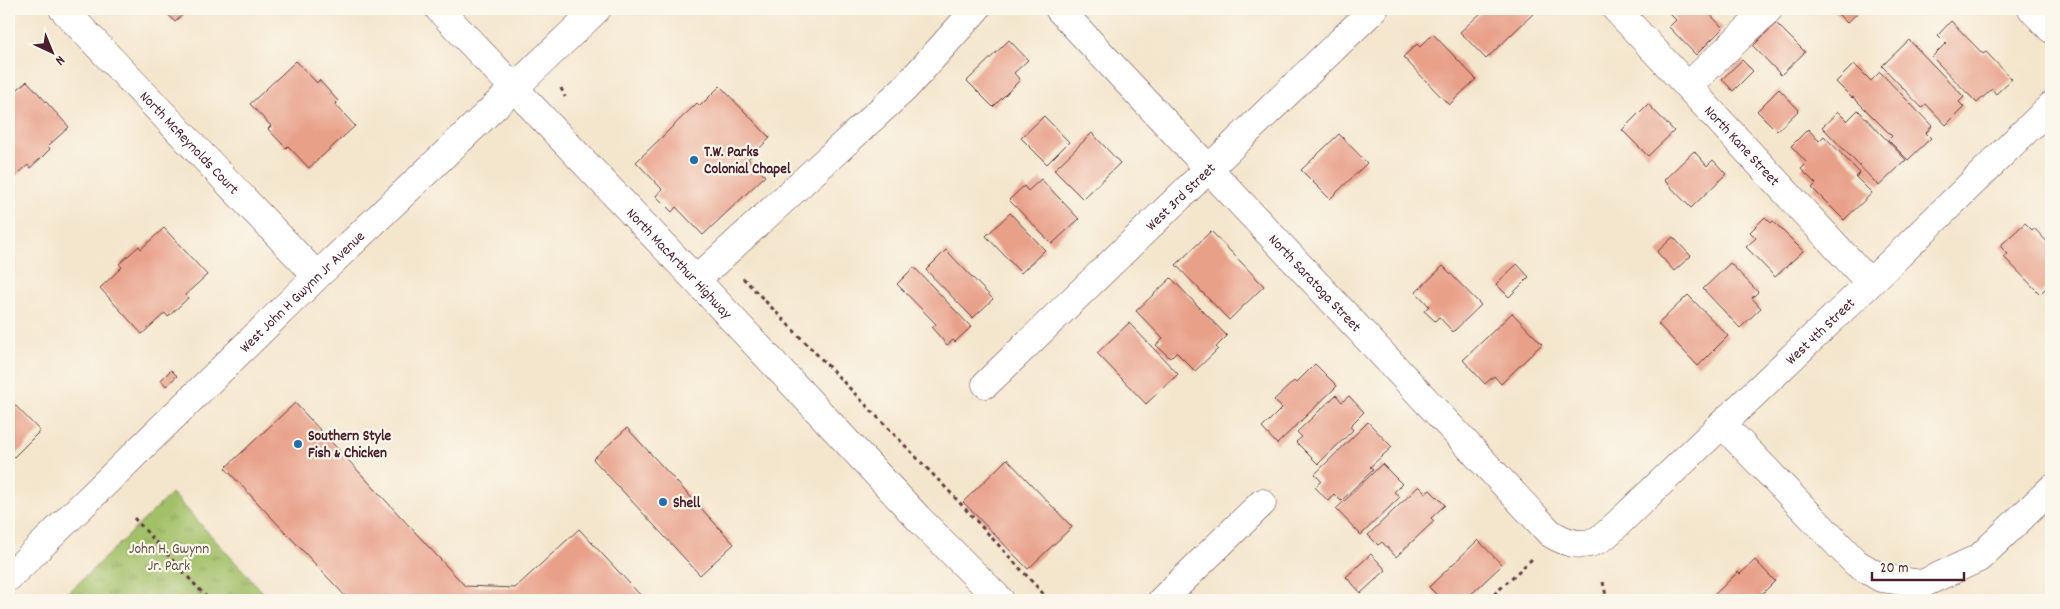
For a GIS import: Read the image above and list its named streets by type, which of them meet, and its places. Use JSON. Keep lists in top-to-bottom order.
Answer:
{
  "streets": {
    "street": [
      "North McReynolds Court",
      "North Kane Street",
      "West 3rd Street",
      "North MacArthur Highway",
      "North Saratoga Street",
      "West John H Gwynn Jr Avenue",
      "West 4th Street"
    ]
  },
  "crossings": [
    ["North McReynolds Court", "West John H Gwynn Jr Avenue"],
    ["North Kane Street", "West 4th Street"],
    ["West 3rd Street", "North Saratoga Street"],
    ["North MacArthur Highway", "West John H Gwynn Jr Avenue"],
    ["North Saratoga Street", "West 4th Street"]
  ],
  "parks": ["John H. Gwynn Jr. Park"],
  "places": ["T.W. Parks Colonial Chapel", "Southern Style Fish & Chicken", "Shell"],
  "scale_bar": "20 m",
  "north": "bottom right"
}
